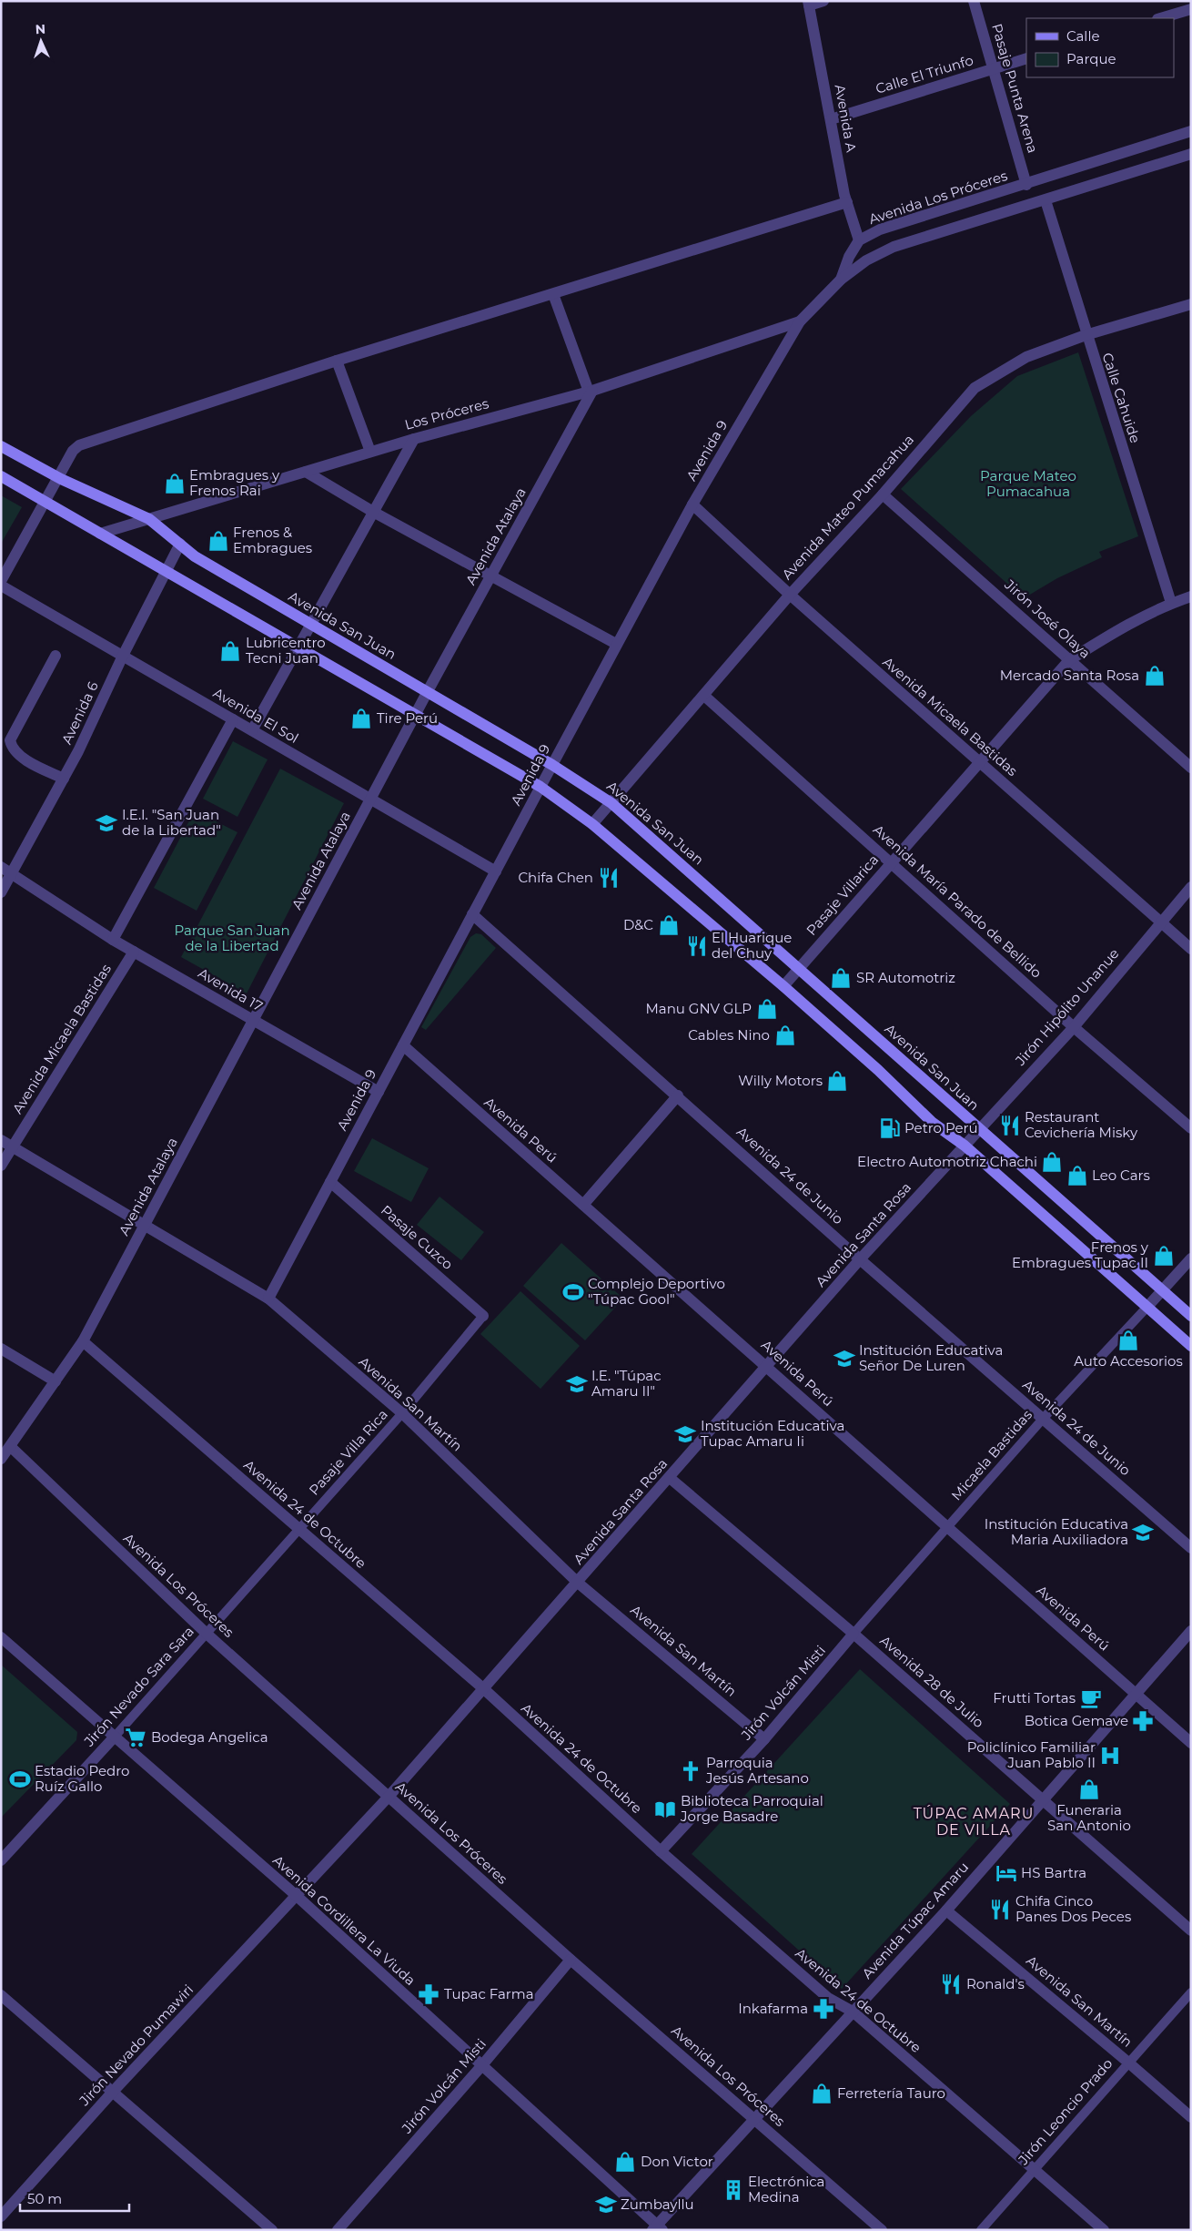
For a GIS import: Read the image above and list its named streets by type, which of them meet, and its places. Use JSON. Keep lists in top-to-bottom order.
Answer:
{
  "streets": {
    "main road": ["Avenida San Juan"],
    "street": [
      "Calle El Triunfo",
      "Pasaje Punta Arena",
      "Avenida A",
      "Avenida Los Próceres",
      "Calle Cahuide",
      "Los Próceres",
      "Avenida 9",
      "Avenida Mateo Pumacahua",
      "Avenida Atalaya",
      "Jirón José Olaya",
      "Avenida 6",
      "Avenida El Sol",
      "Avenida Micaela Bastidas",
      "Pasaje Villarica",
      "Avenida María Parado de Bellido",
      "Avenida 17",
      "Jirón Hipólito Unanue",
      "Avenida Perú",
      "Avenida 24 de Junio",
      "Avenida Santa Rosa",
      "Pasaje Cuzco",
      "Avenida San Martín",
      "Pasaje Villa Rica",
      "Micaela Bastidas",
      "Avenida 24 de Octubre",
      "Avenida 28 de Julio",
      "Jirón Nevado Sara Sara",
      "Jirón Volcán Misti",
      "Avenida Cordillera La Viuda",
      "Avenida Túpac Amaru",
      "Jirón Nevado Pumawiri",
      "Jirón Leoncio Prado"
    ]
  },
  "crossings": [
    ["Calle El Triunfo", "Pasaje Punta Arena"],
    ["Calle El Triunfo", "Avenida A"],
    ["Pasaje Punta Arena", "Avenida Los Próceres"],
    ["Avenida A", "Avenida Los Próceres"],
    ["Avenida Los Próceres", "Avenida 9"],
    ["Avenida Los Próceres", "Avenida Atalaya"],
    ["Avenida Los Próceres", "Avenida Santa Rosa"],
    ["Avenida Los Próceres", "Pasaje Villa Rica"],
    ["Avenida Los Próceres", "Jirón Nevado Sara Sara"],
    ["Avenida Los Próceres", "Jirón Volcán Misti"],
    ["Avenida Los Próceres", "Avenida Túpac Amaru"],
    ["Calle Cahuide", "Avenida Mateo Pumacahua"],
    ["Calle Cahuide", "Pasaje Villarica"],
    ["Los Próceres", "Avenida 9"],
    ["Los Próceres", "Avenida Atalaya"],
    ["Los Próceres", "Avenida San Juan"],
    ["Avenida 9", "Avenida San Juan"],
    ["Avenida 9", "Avenida El Sol"],
    ["Avenida 9", "Avenida Micaela Bastidas"],
    ["Avenida 9", "Avenida 17"],
    ["Avenida 9", "Avenida Perú"],
    ["Avenida 9", "Avenida 24 de Junio"],
    ["Avenida 9", "Pasaje Cuzco"],
    ["Avenida 9", "Avenida San Martín"],
    ["Avenida Mateo Pumacahua", "Jirón José Olaya"],
    ["Avenida Mateo Pumacahua", "Avenida San Juan"],
    ["Avenida Mateo Pumacahua", "Avenida Micaela Bastidas"],
    ["Avenida Mateo Pumacahua", "Avenida María Parado de Bellido"],
    ["Avenida Atalaya", "Avenida San Juan"],
    ["Avenida Atalaya", "Avenida El Sol"],
    ["Avenida Atalaya", "Avenida 17"],
    ["Avenida Atalaya", "Avenida San Martín"],
    ["Avenida Atalaya", "Avenida 24 de Octubre"],
    ["Jirón José Olaya", "Pasaje Villarica"],
    ["Avenida San Juan", "Avenida 6"],
    ["Avenida San Juan", "Pasaje Villarica"],
    ["Avenida San Juan", "Jirón Hipólito Unanue"],
    ["Avenida San Juan", "Micaela Bastidas"],
    ["Avenida 6", "Avenida El Sol"],
    ["Avenida 6", "Avenida 17"],
    ["Avenida Micaela Bastidas", "Pasaje Villarica"],
    ["Avenida Micaela Bastidas", "Avenida 17"],
    ["Avenida Micaela Bastidas", "Jirón Hipólito Unanue"],
    ["Avenida Micaela Bastidas", "Avenida San Martín"],
    ["Pasaje Villarica", "Avenida María Parado de Bellido"],
    ["Avenida María Parado de Bellido", "Jirón Hipólito Unanue"],
    ["Jirón Hipólito Unanue", "Avenida Santa Rosa"],
    ["Avenida Perú", "Avenida Santa Rosa"],
    ["Avenida Perú", "Micaela Bastidas"],
    ["Avenida Perú", "Avenida Túpac Amaru"],
    ["Avenida 24 de Junio", "Avenida Santa Rosa"],
    ["Avenida 24 de Junio", "Micaela Bastidas"],
    ["Avenida Santa Rosa", "Avenida San Martín"],
    ["Avenida Santa Rosa", "Avenida 24 de Octubre"],
    ["Avenida Santa Rosa", "Avenida 28 de Julio"],
    ["Avenida Santa Rosa", "Avenida Cordillera La Viuda"],
    ["Avenida Santa Rosa", "Jirón Nevado Pumawiri"],
    ["Pasaje Cuzco", "Pasaje Villa Rica"],
    ["Avenida San Martín", "Pasaje Villa Rica"],
    ["Avenida San Martín", "Jirón Volcán Misti"],
    ["Avenida San Martín", "Avenida Túpac Amaru"],
    ["Avenida San Martín", "Jirón Leoncio Prado"],
    ["Pasaje Villa Rica", "Avenida 24 de Octubre"],
    ["Pasaje Villa Rica", "Jirón Nevado Sara Sara"],
    ["Micaela Bastidas", "Avenida 28 de Julio"],
    ["Micaela Bastidas", "Jirón Volcán Misti"],
    ["Avenida 24 de Octubre", "Jirón Volcán Misti"],
    ["Avenida 24 de Octubre", "Avenida Túpac Amaru"],
    ["Avenida 24 de Octubre", "Jirón Leoncio Prado"],
    ["Avenida 28 de Julio", "Jirón Volcán Misti"],
    ["Avenida 28 de Julio", "Avenida Túpac Amaru"],
    ["Jirón Nevado Sara Sara", "Avenida Cordillera La Viuda"],
    ["Jirón Volcán Misti", "Avenida Cordillera La Viuda"],
    ["Avenida Cordillera La Viuda", "Avenida Túpac Amaru"],
    ["Avenida Cordillera La Viuda", "Jirón Nevado Pumawiri"]
  ],
  "districts": ["TÚPAC AMARU DE VILLA"],
  "parks": ["Parque Mateo Pumacahua", "Parque San Juan de la Libertad"],
  "places": {
    "shop": [
      "Embragues y Frenos Rai",
      "Frenos & Embragues",
      "Lubricentro Tecni Juan",
      "Mercado Santa Rosa",
      "Tire Perú",
      "D&C",
      "SR Automotriz",
      "Manu GNV GLP",
      "Cables Nino",
      "Willy Motors",
      "Electro Automotriz Chachi",
      "Leo Cars",
      "Frenos y Embragues Tupac II",
      "Auto Accesorios",
      "Funeraria San Antonio",
      "Ferretería Tauro",
      "Don Victor"
    ],
    "school or university": [
      "I.E.I. \"San Juan de la Libertad\"",
      "Institución Educativa Señor De Luren",
      "I.E. \"Túpac Amaru II\"",
      "Institución Educativa Tupac Amaru Ii",
      "Institución Educativa Maria Auxiliadora",
      "Zumbayllu"
    ],
    "restaurant": [
      "Chifa Chen",
      "El Huarique del Chuy",
      "Restaurant Cevichería Misky",
      "Chifa Cinco Panes Dos Peces",
      "Ronald's"
    ],
    "fuel station": ["Petro Perú"],
    "sports": ["Complejo Deportivo \"Túpac Gool\"", "Estadio Pedro Ruíz Gallo"],
    "cafe": ["Frutti Tortas"],
    "pharmacy": ["Botica Gemave", "Tupac Farma", "Inkafarma"],
    "supermarket": ["Bodega Angelica"],
    "hospital": ["Policlínico Familiar Juan Pablo II"],
    "church": ["Parroquia Jesús Artesano"],
    "library": ["Biblioteca Parroquial Jorge Basadre"],
    "hotel": ["HS Bartra"],
    "building": ["Electrónica Medina"]
  },
  "legend": ["Calle", "Parque"],
  "scale_bar": "50 m",
  "north": "top"
}
